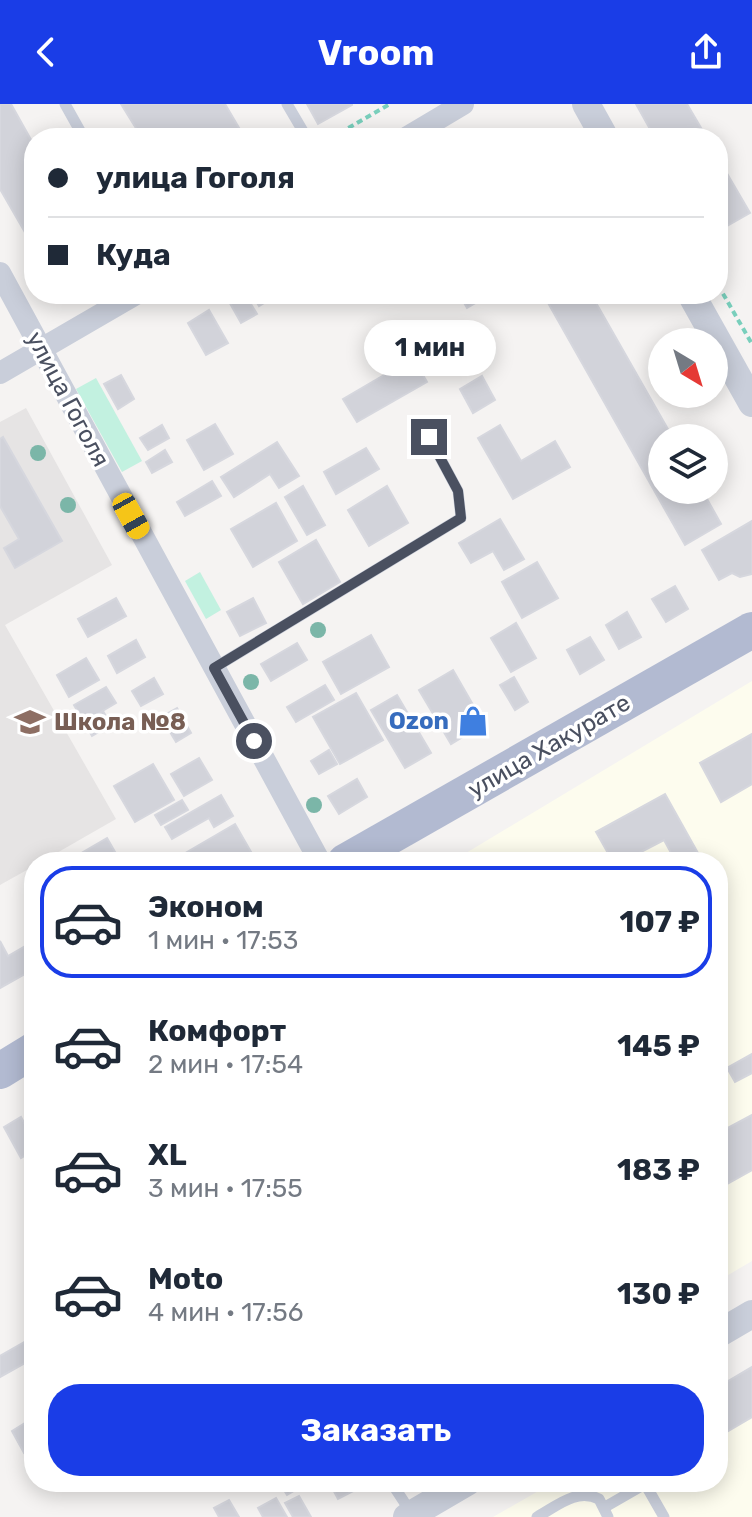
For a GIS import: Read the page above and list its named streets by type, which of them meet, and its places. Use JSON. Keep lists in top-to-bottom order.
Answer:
{
  "streets": {
    "main road": ["улица Хакурате"],
    "street": ["улица Гоголя"]
  },
  "places": {
    "shop": ["Ozon"],
    "school or university": ["Школа №8"]
  },
  "north": "bottom right",
  "page": {
    "header": "Vroom",
    "banner": ["улица Гоголя", "Куда"],
    "bubble": "1 мин",
    "list": [
      {
        "name": "Эконом",
        "note": "1 мин · 17:53",
        "value": "107 ₽"
      },
      {
        "name": "Комфорт",
        "note": "2 мин · 17:54",
        "value": "145 ₽"
      },
      {
        "name": "XL",
        "note": "3 мин · 17:55",
        "value": "183 ₽"
      },
      {
        "name": "Moto",
        "note": "4 мин · 17:56",
        "value": "130 ₽"
      }
    ],
    "buttons": "Заказать"
  }
}
